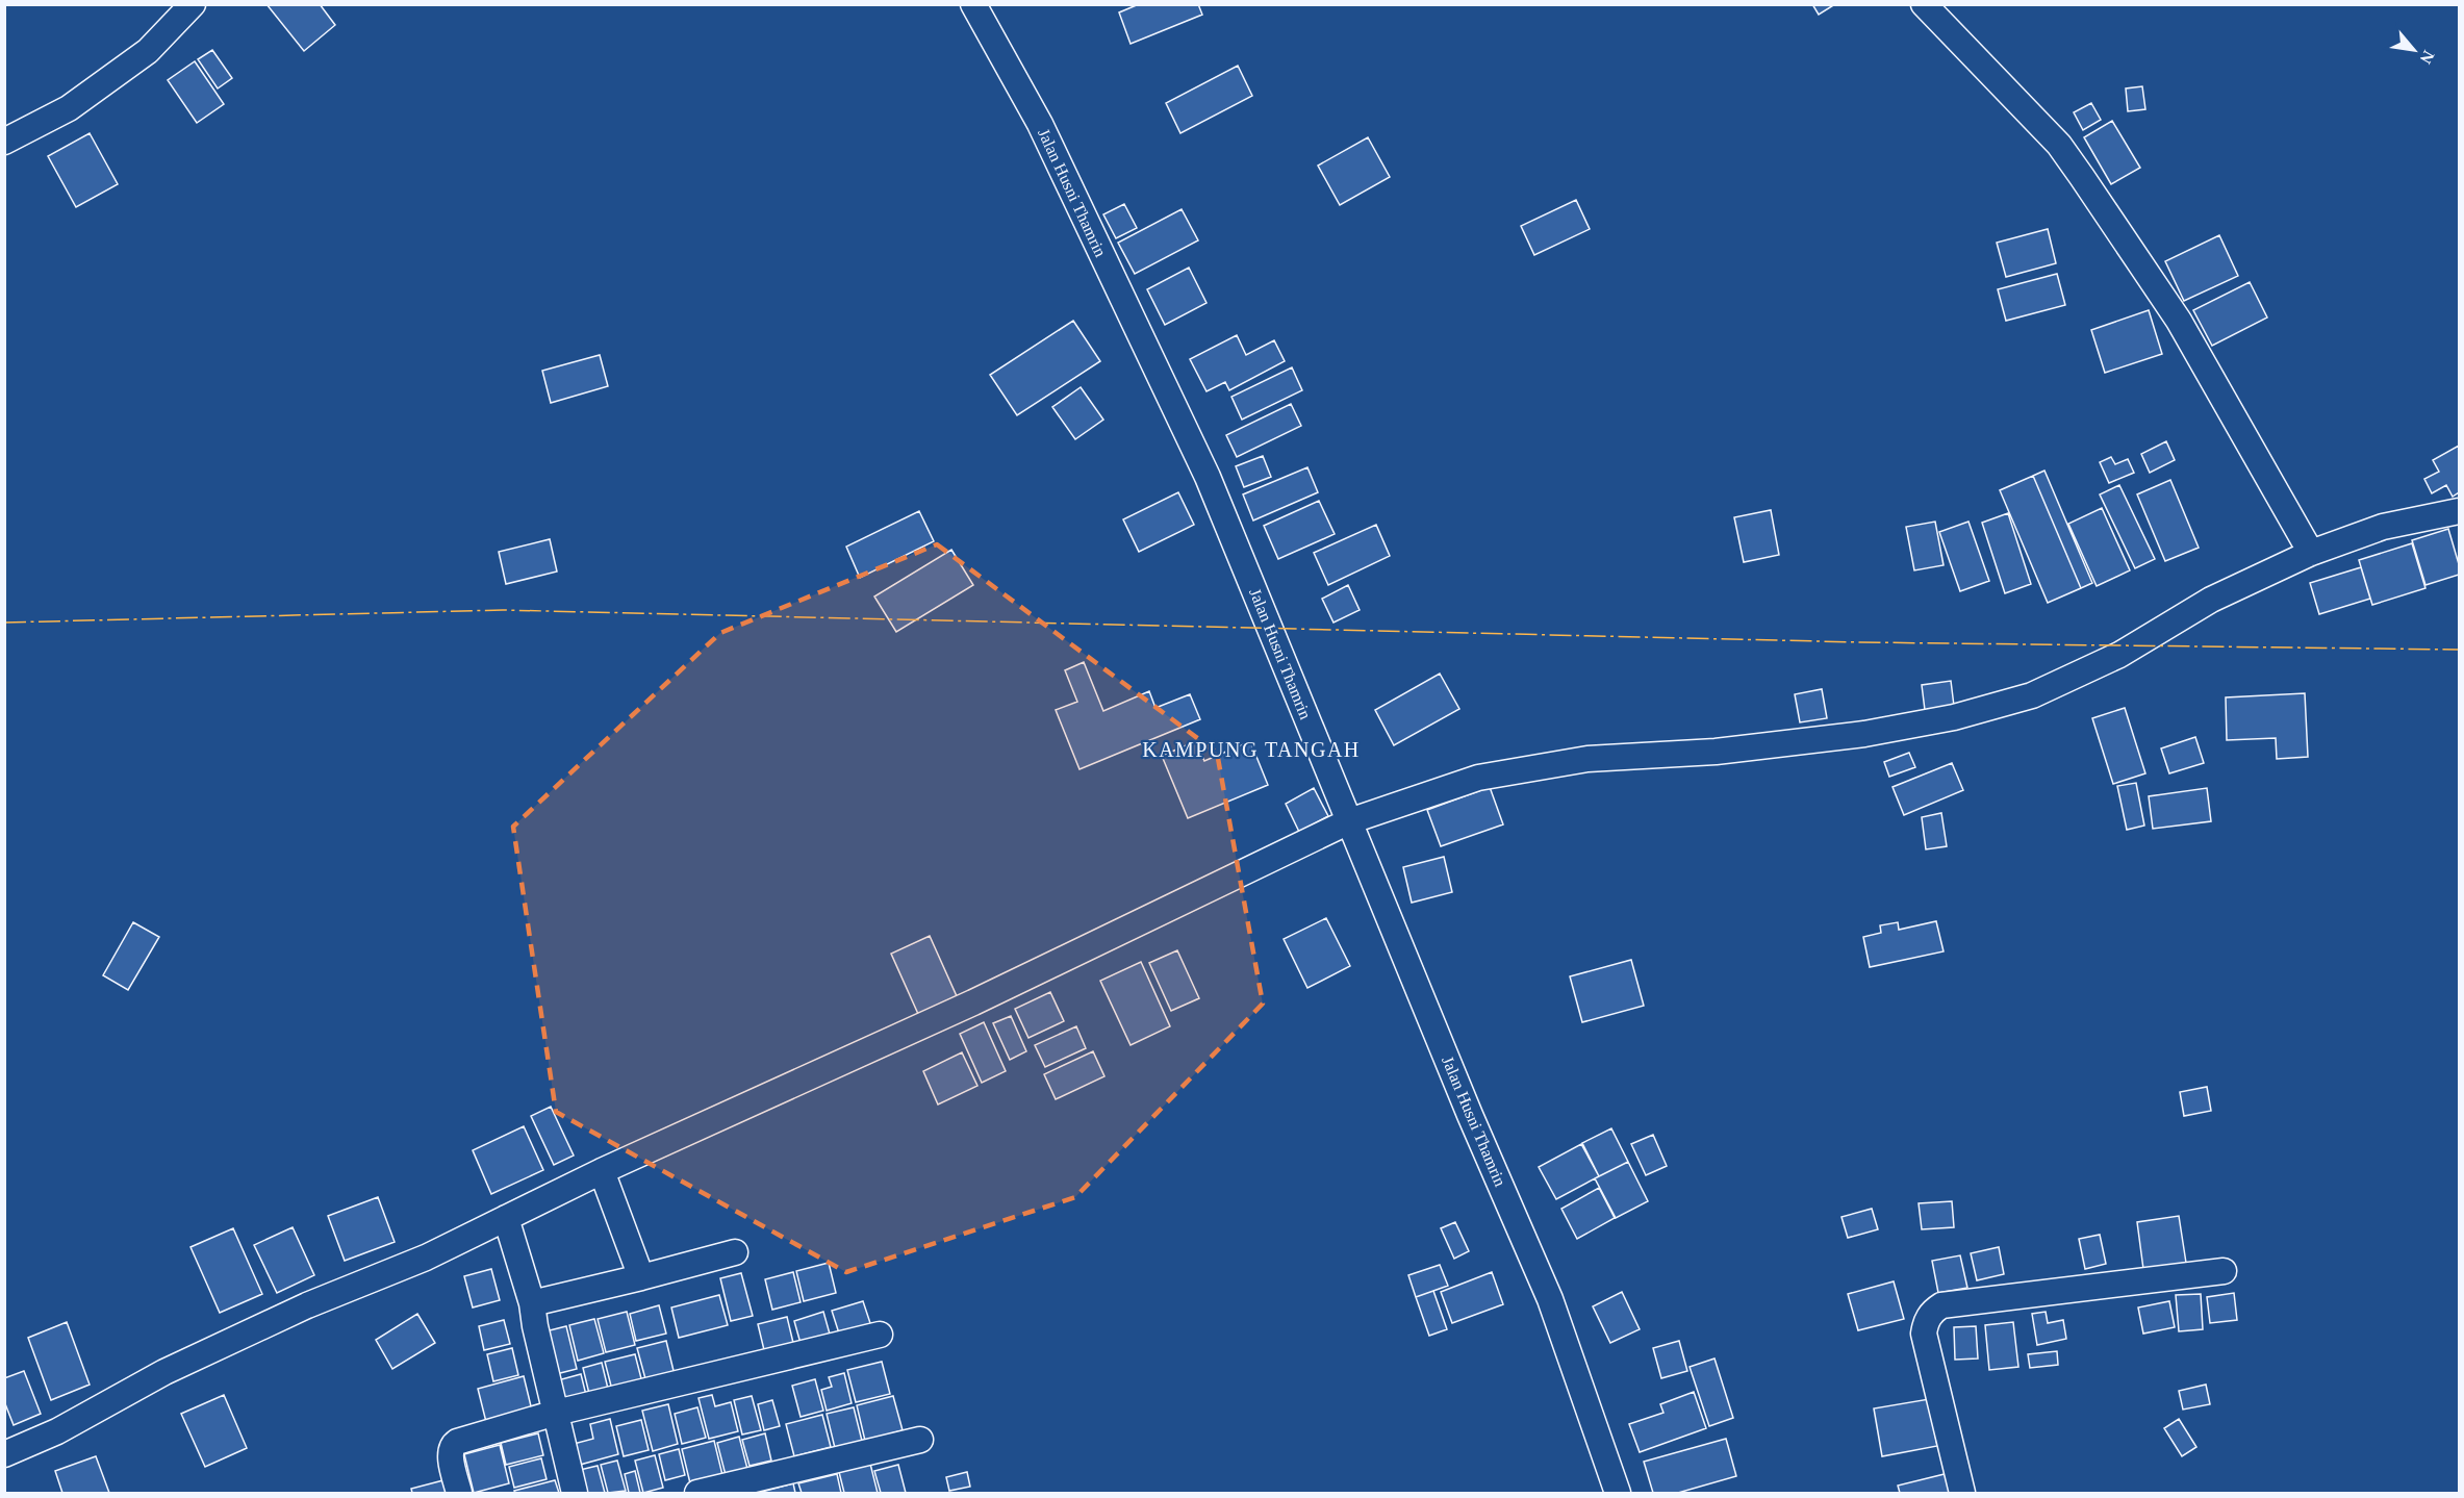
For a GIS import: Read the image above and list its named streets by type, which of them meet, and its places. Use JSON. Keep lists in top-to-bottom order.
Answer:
{
  "streets": {
    "street": ["Jalan Husni Thamrin"]
  },
  "districts": ["KAMPUNG TANGAH"],
  "north": "bottom right"
}
